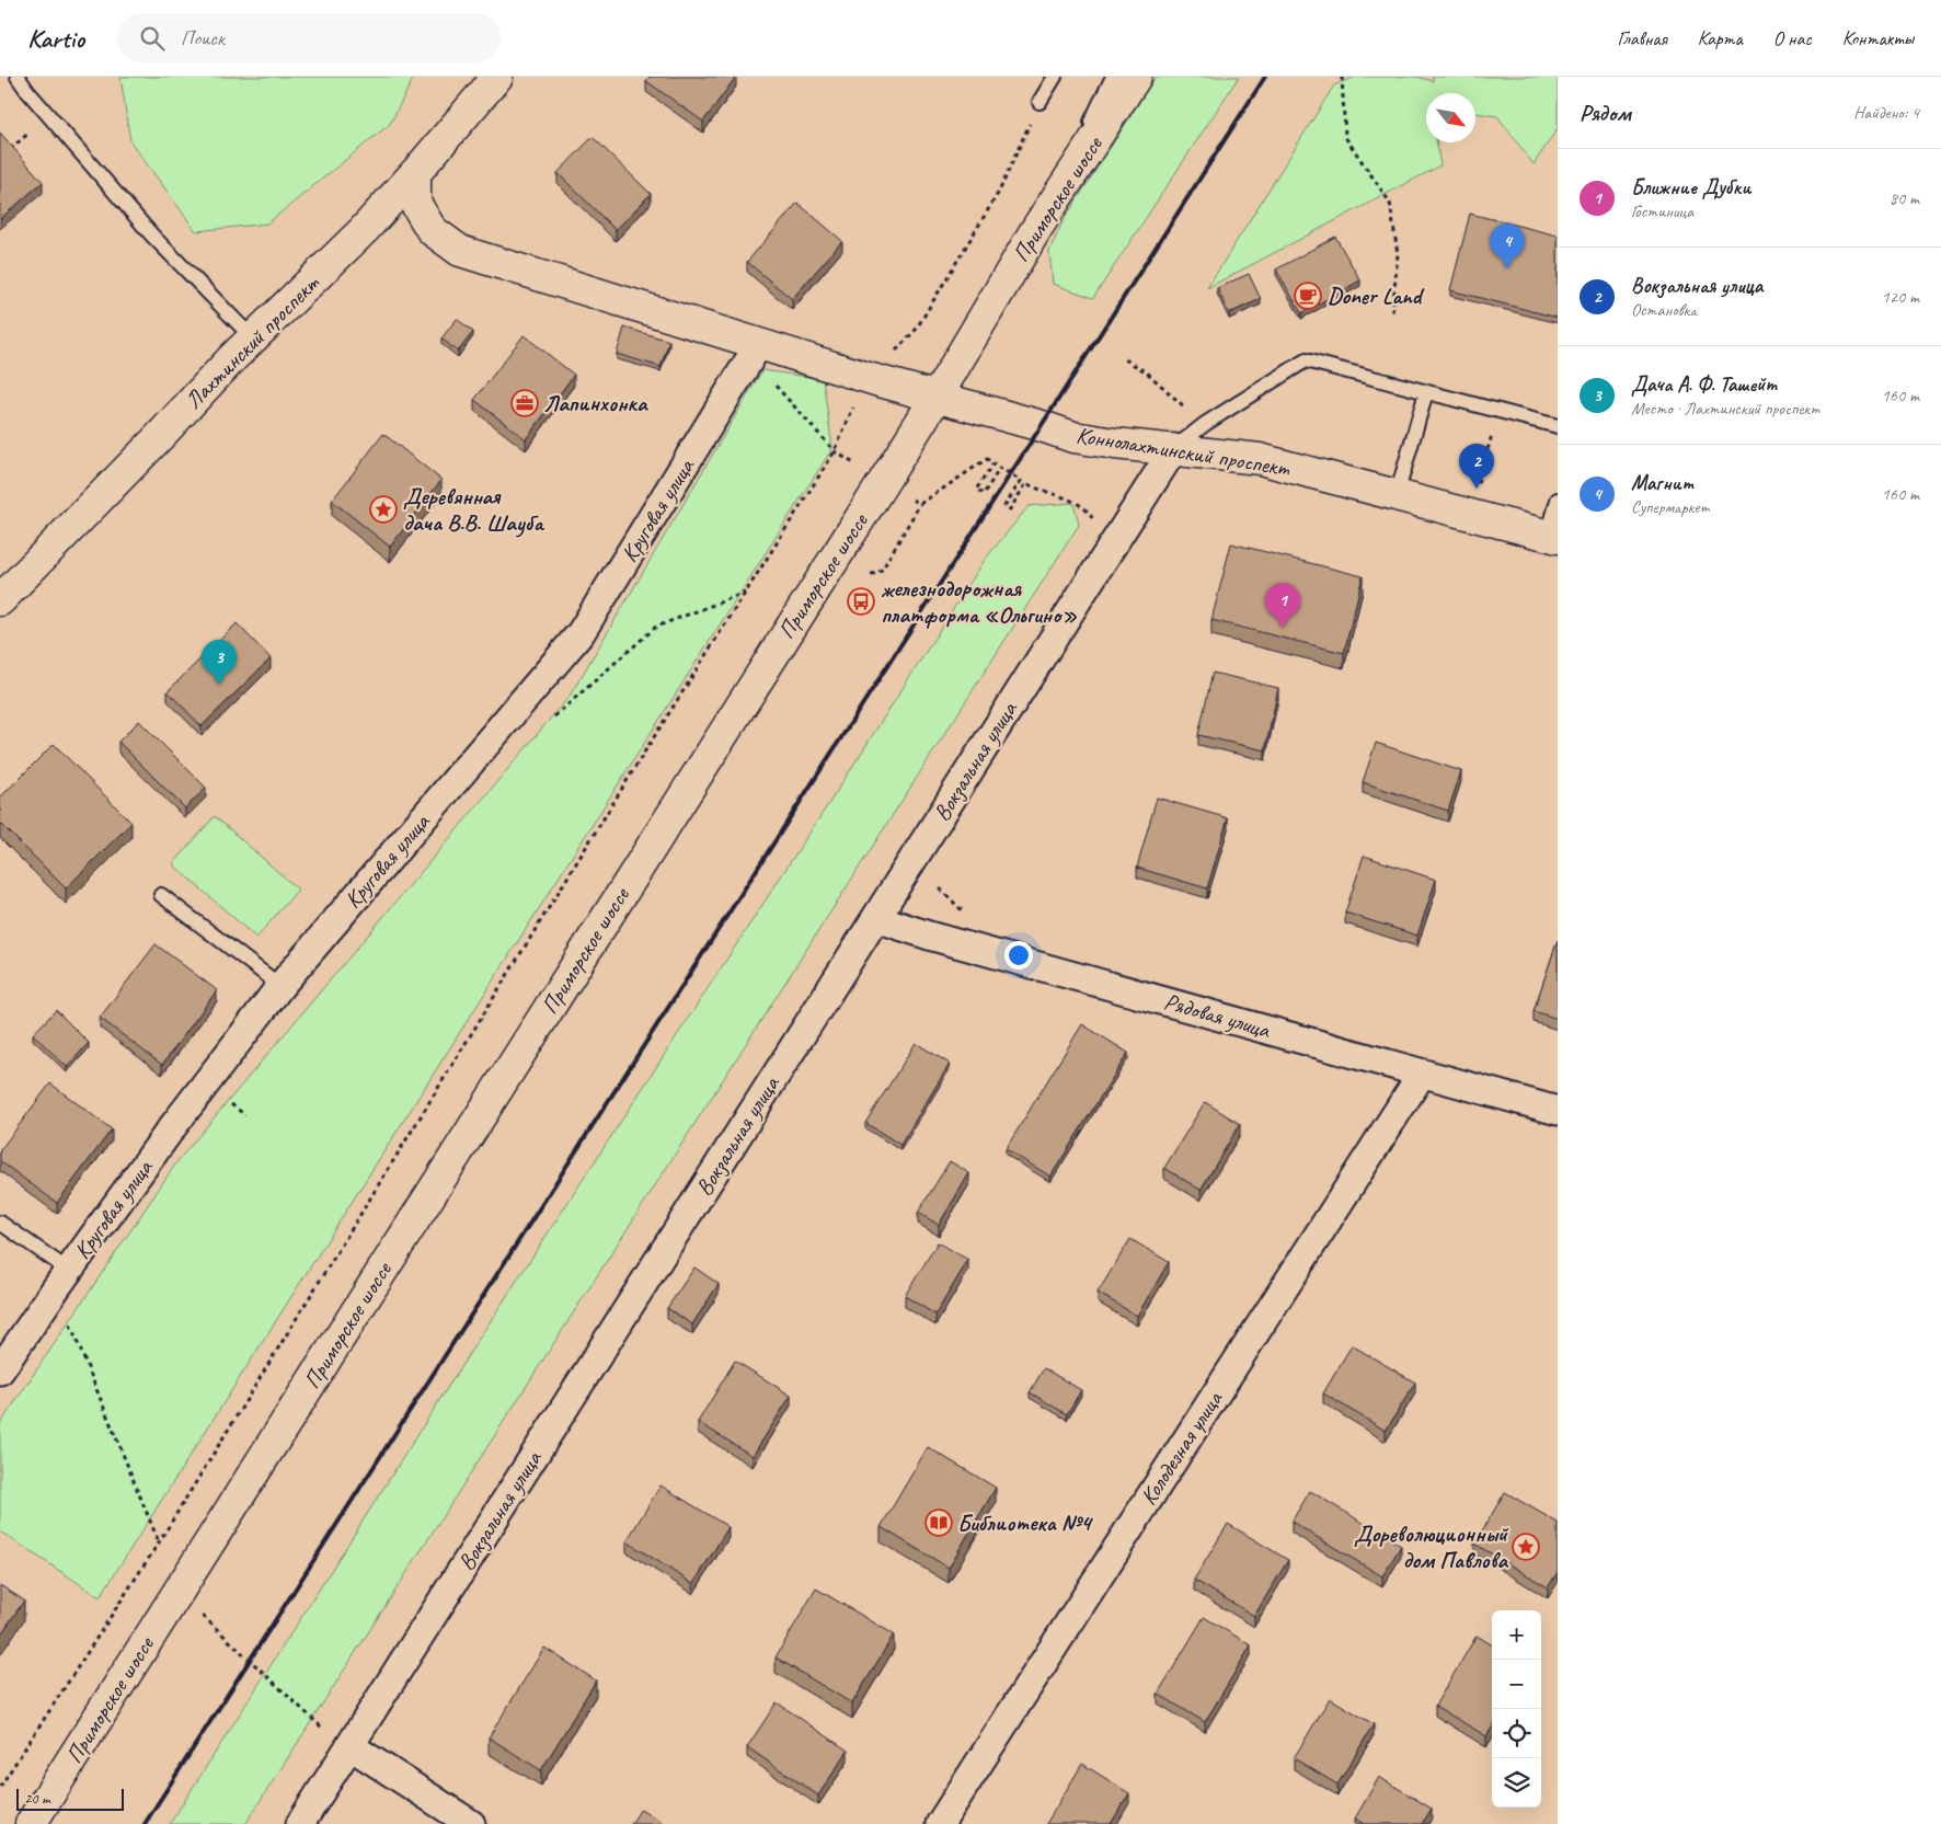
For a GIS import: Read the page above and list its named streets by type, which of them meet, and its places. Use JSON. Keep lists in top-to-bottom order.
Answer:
{
  "streets": {
    "main road": ["Приморское шоссе", "Лахтинский проспект", "Коннолахтинский проспект"],
    "street": [
      "Круговая улица",
      "Вокзальная улица",
      "Рядовая улица",
      "Колодезная улица"
    ]
  },
  "crossings": [
    ["Приморское шоссе", "Коннолахтинский проспект"],
    ["Лахтинский проспект", "Коннолахтинский проспект"],
    ["Коннолахтинский проспект", "Круговая улица"],
    ["Коннолахтинский проспект", "Вокзальная улица"],
    ["Вокзальная улица", "Рядовая улица"],
    ["Рядовая улица", "Колодезная улица"]
  ],
  "places": {
    "cafe": ["Doner Land"],
    "office": ["Лапинхонка"],
    "place": ["Деревянная дача В.В. Шауба", "Дореволюционный дом Павлова"],
    "bus stop": ["железнодорожная платформа «Ольгино»"],
    "library": ["Библиотека №4"]
  },
  "scale_bar": "20 m",
  "north": "bottom right",
  "page": {
    "header": "Kartio",
    "search": "Поиск",
    "nav": [
      "Главная",
      "Карта",
      "О нас",
      "Контакты"
    ],
    "heading": ["Рядом", "Найдено: 4"],
    "list": [
      {
        "mark": "1",
        "name": "Ближние Дубки",
        "note": "Гостиница",
        "value": "80 m"
      },
      {
        "mark": "2",
        "name": "Вокзальная улица",
        "note": "Остановка",
        "value": "120 m"
      },
      {
        "mark": "3",
        "name": "Дача А. Ф. Ташейт",
        "note": "Место · Лахтинский проспект",
        "value": "160 m"
      },
      {
        "mark": "4",
        "name": "Магнит",
        "note": "Супермаркет",
        "value": "160 m"
      }
    ],
    "pins": [
      "4",
      "2",
      "1",
      "3"
    ],
    "map_buttons": ["+", "−"],
    "scale": "20 m"
  }
}
